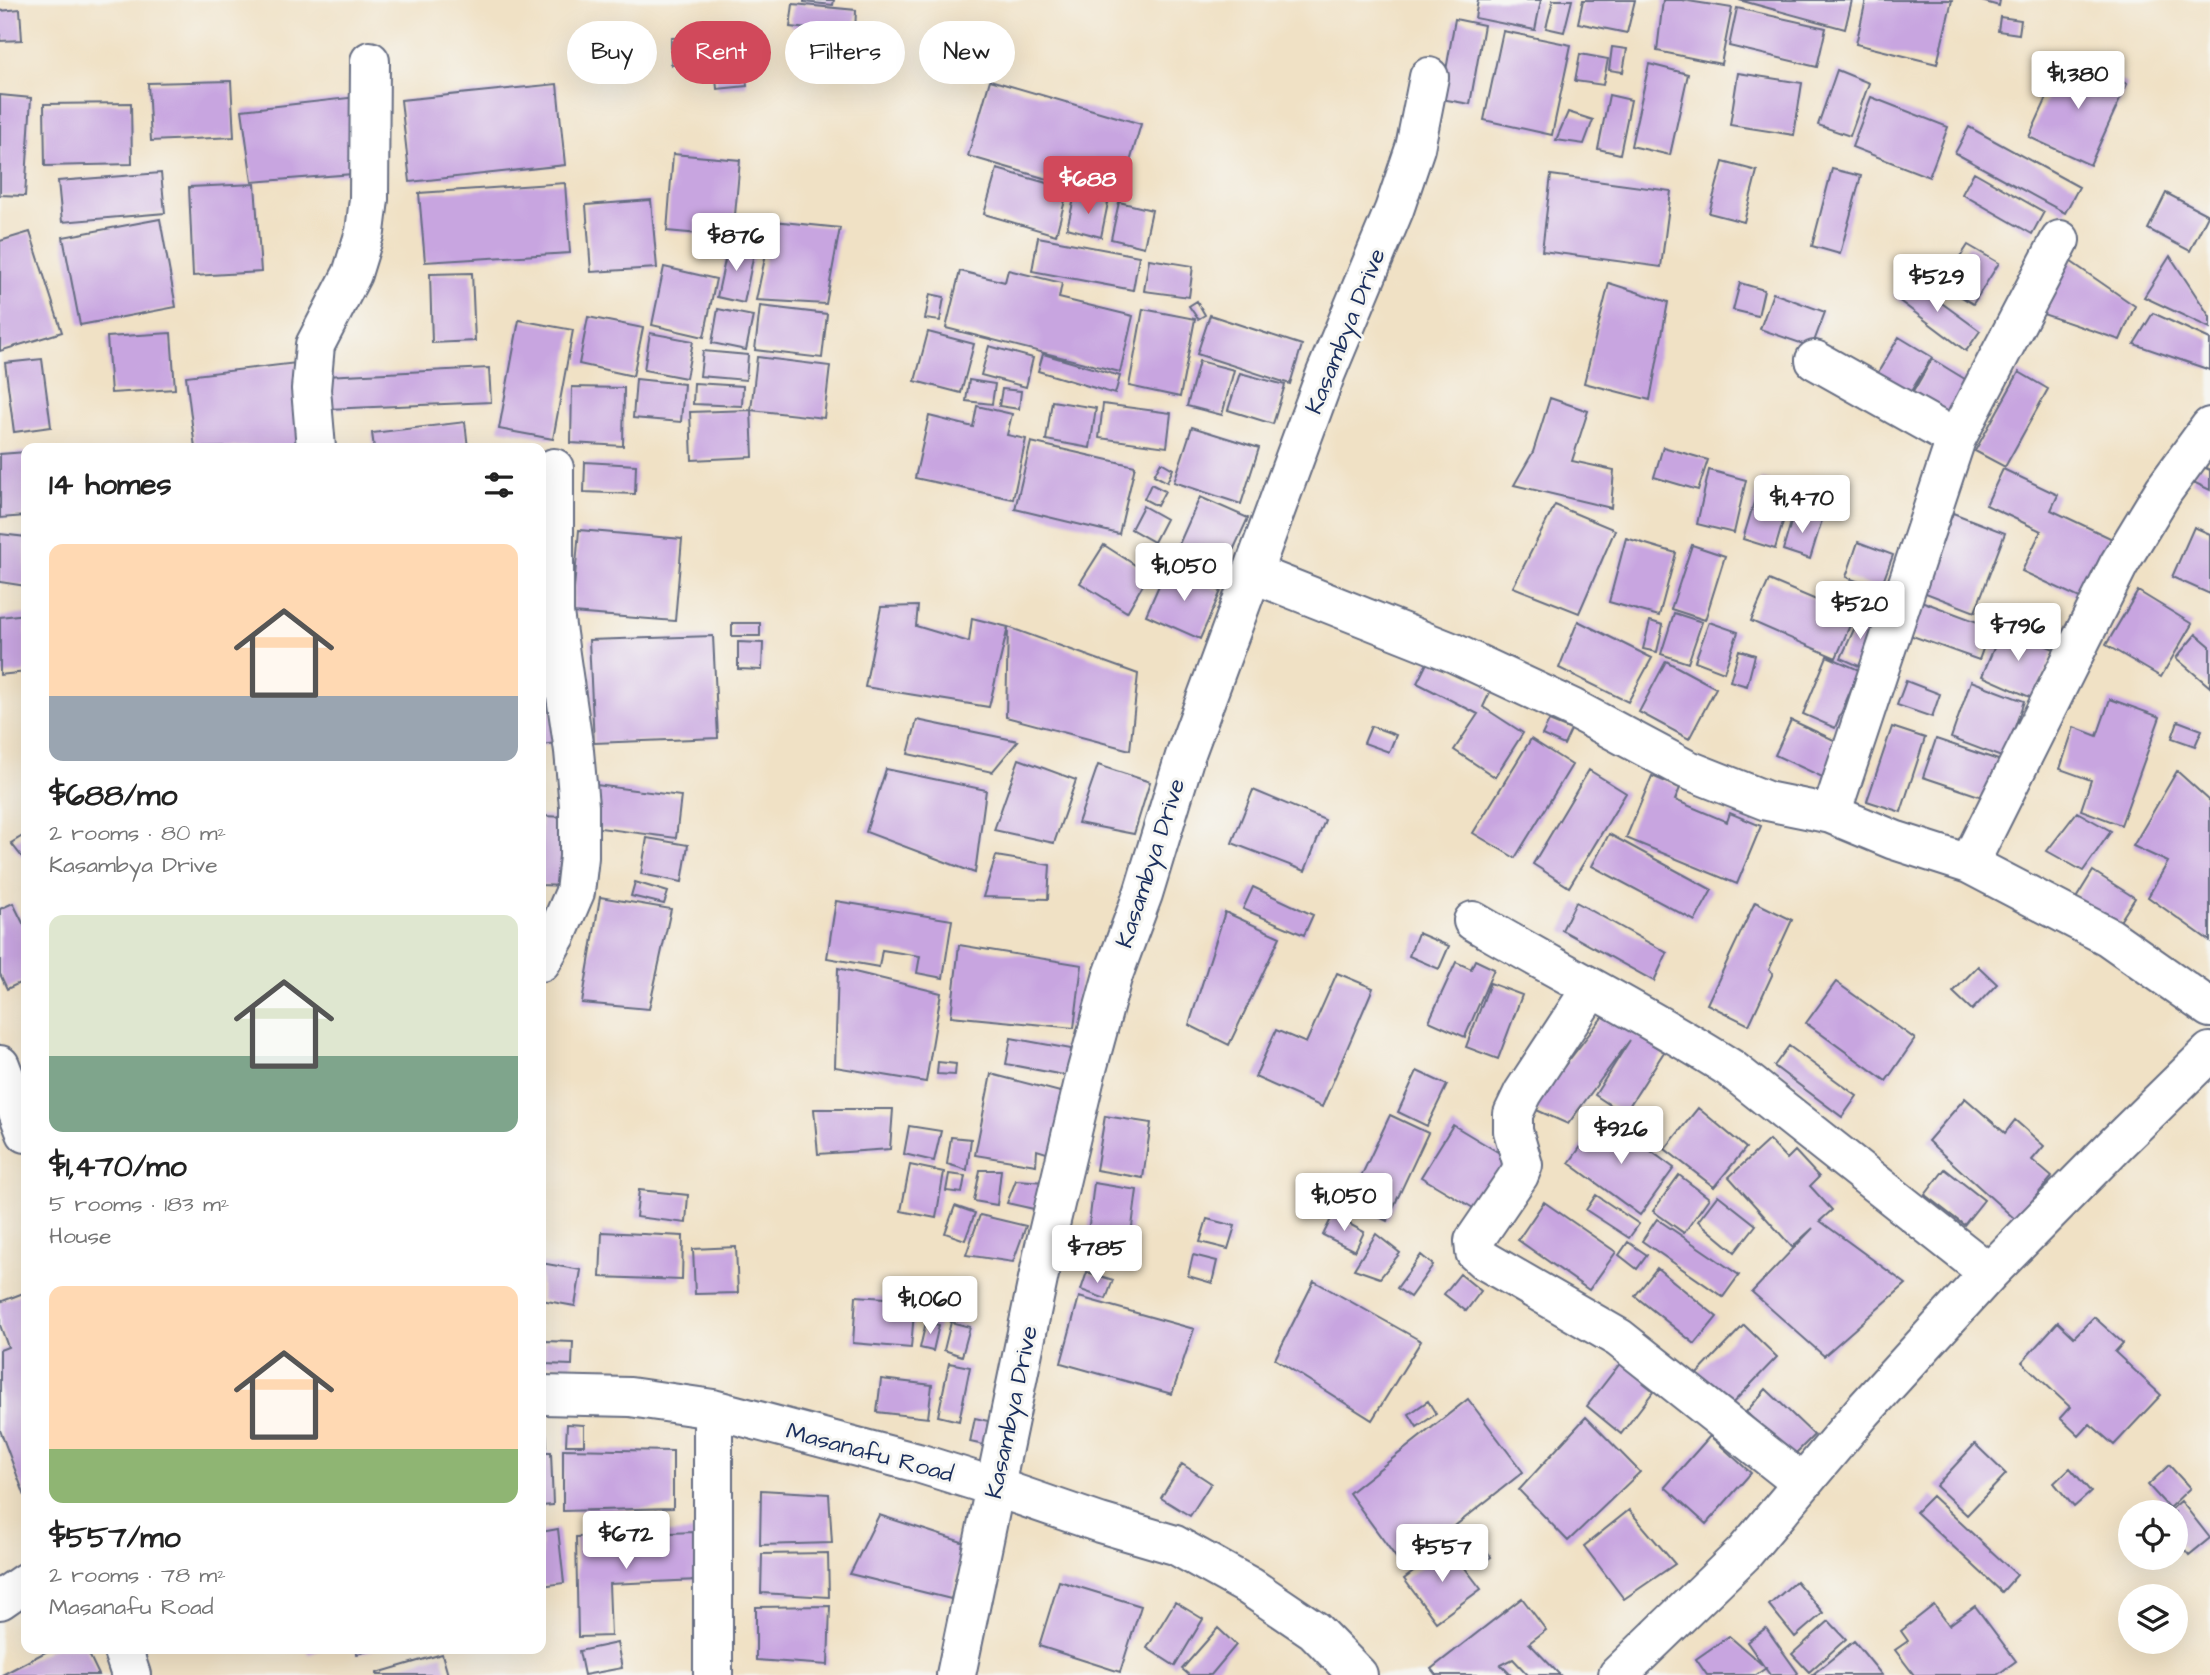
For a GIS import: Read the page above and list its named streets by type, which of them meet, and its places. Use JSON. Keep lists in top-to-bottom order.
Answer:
{
  "streets": {
    "street": ["Kasambya Drive", "Masanafu Road"]
  },
  "crossings": [
    ["Kasambya Drive", "Masanafu Road"]
  ],
  "page": {
    "chip": [
      "Buy",
      "Rent",
      "Filters",
      "New"
    ],
    "price": [
      "$1,380",
      "$688",
      "$876",
      "$529",
      "$1,470",
      "$1,050",
      "$520",
      "$796",
      "$926",
      "$1,050",
      "$785",
      "$1,060",
      "$672",
      "$557"
    ],
    "heading": "14 homes",
    "list": [
      {
        "name": "$688/mo",
        "note": "2 rooms · 80 m² · Kasambya Drive"
      },
      {
        "name": "$1,470/mo",
        "note": "5 rooms · 183 m² · House"
      },
      {
        "name": "$557/mo",
        "note": "2 rooms · 78 m² · Masanafu Road"
      }
    ]
  }
}
